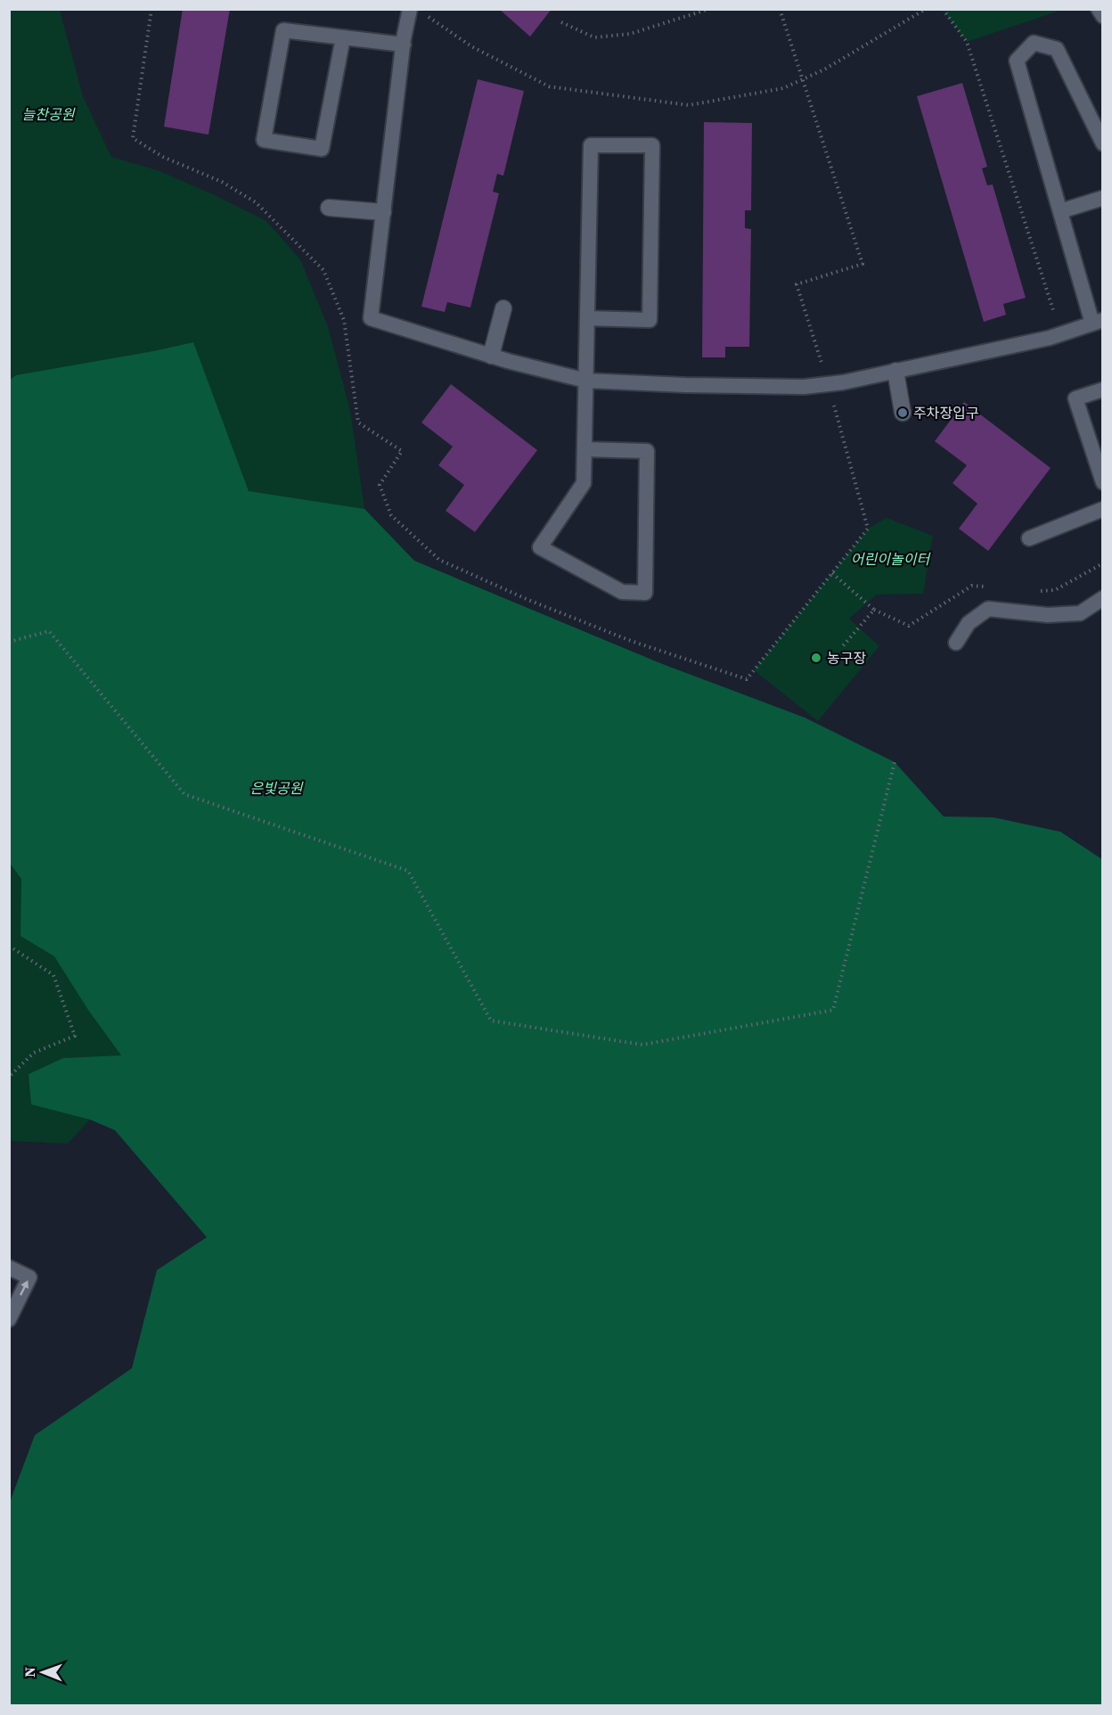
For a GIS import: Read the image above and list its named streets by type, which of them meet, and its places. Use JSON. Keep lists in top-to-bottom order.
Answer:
{
  "parks": ["늘찬공원", "어린이놀이터", "은빛공원"],
  "places": ["주차장입구", "농구장"],
  "north": "left"
}
